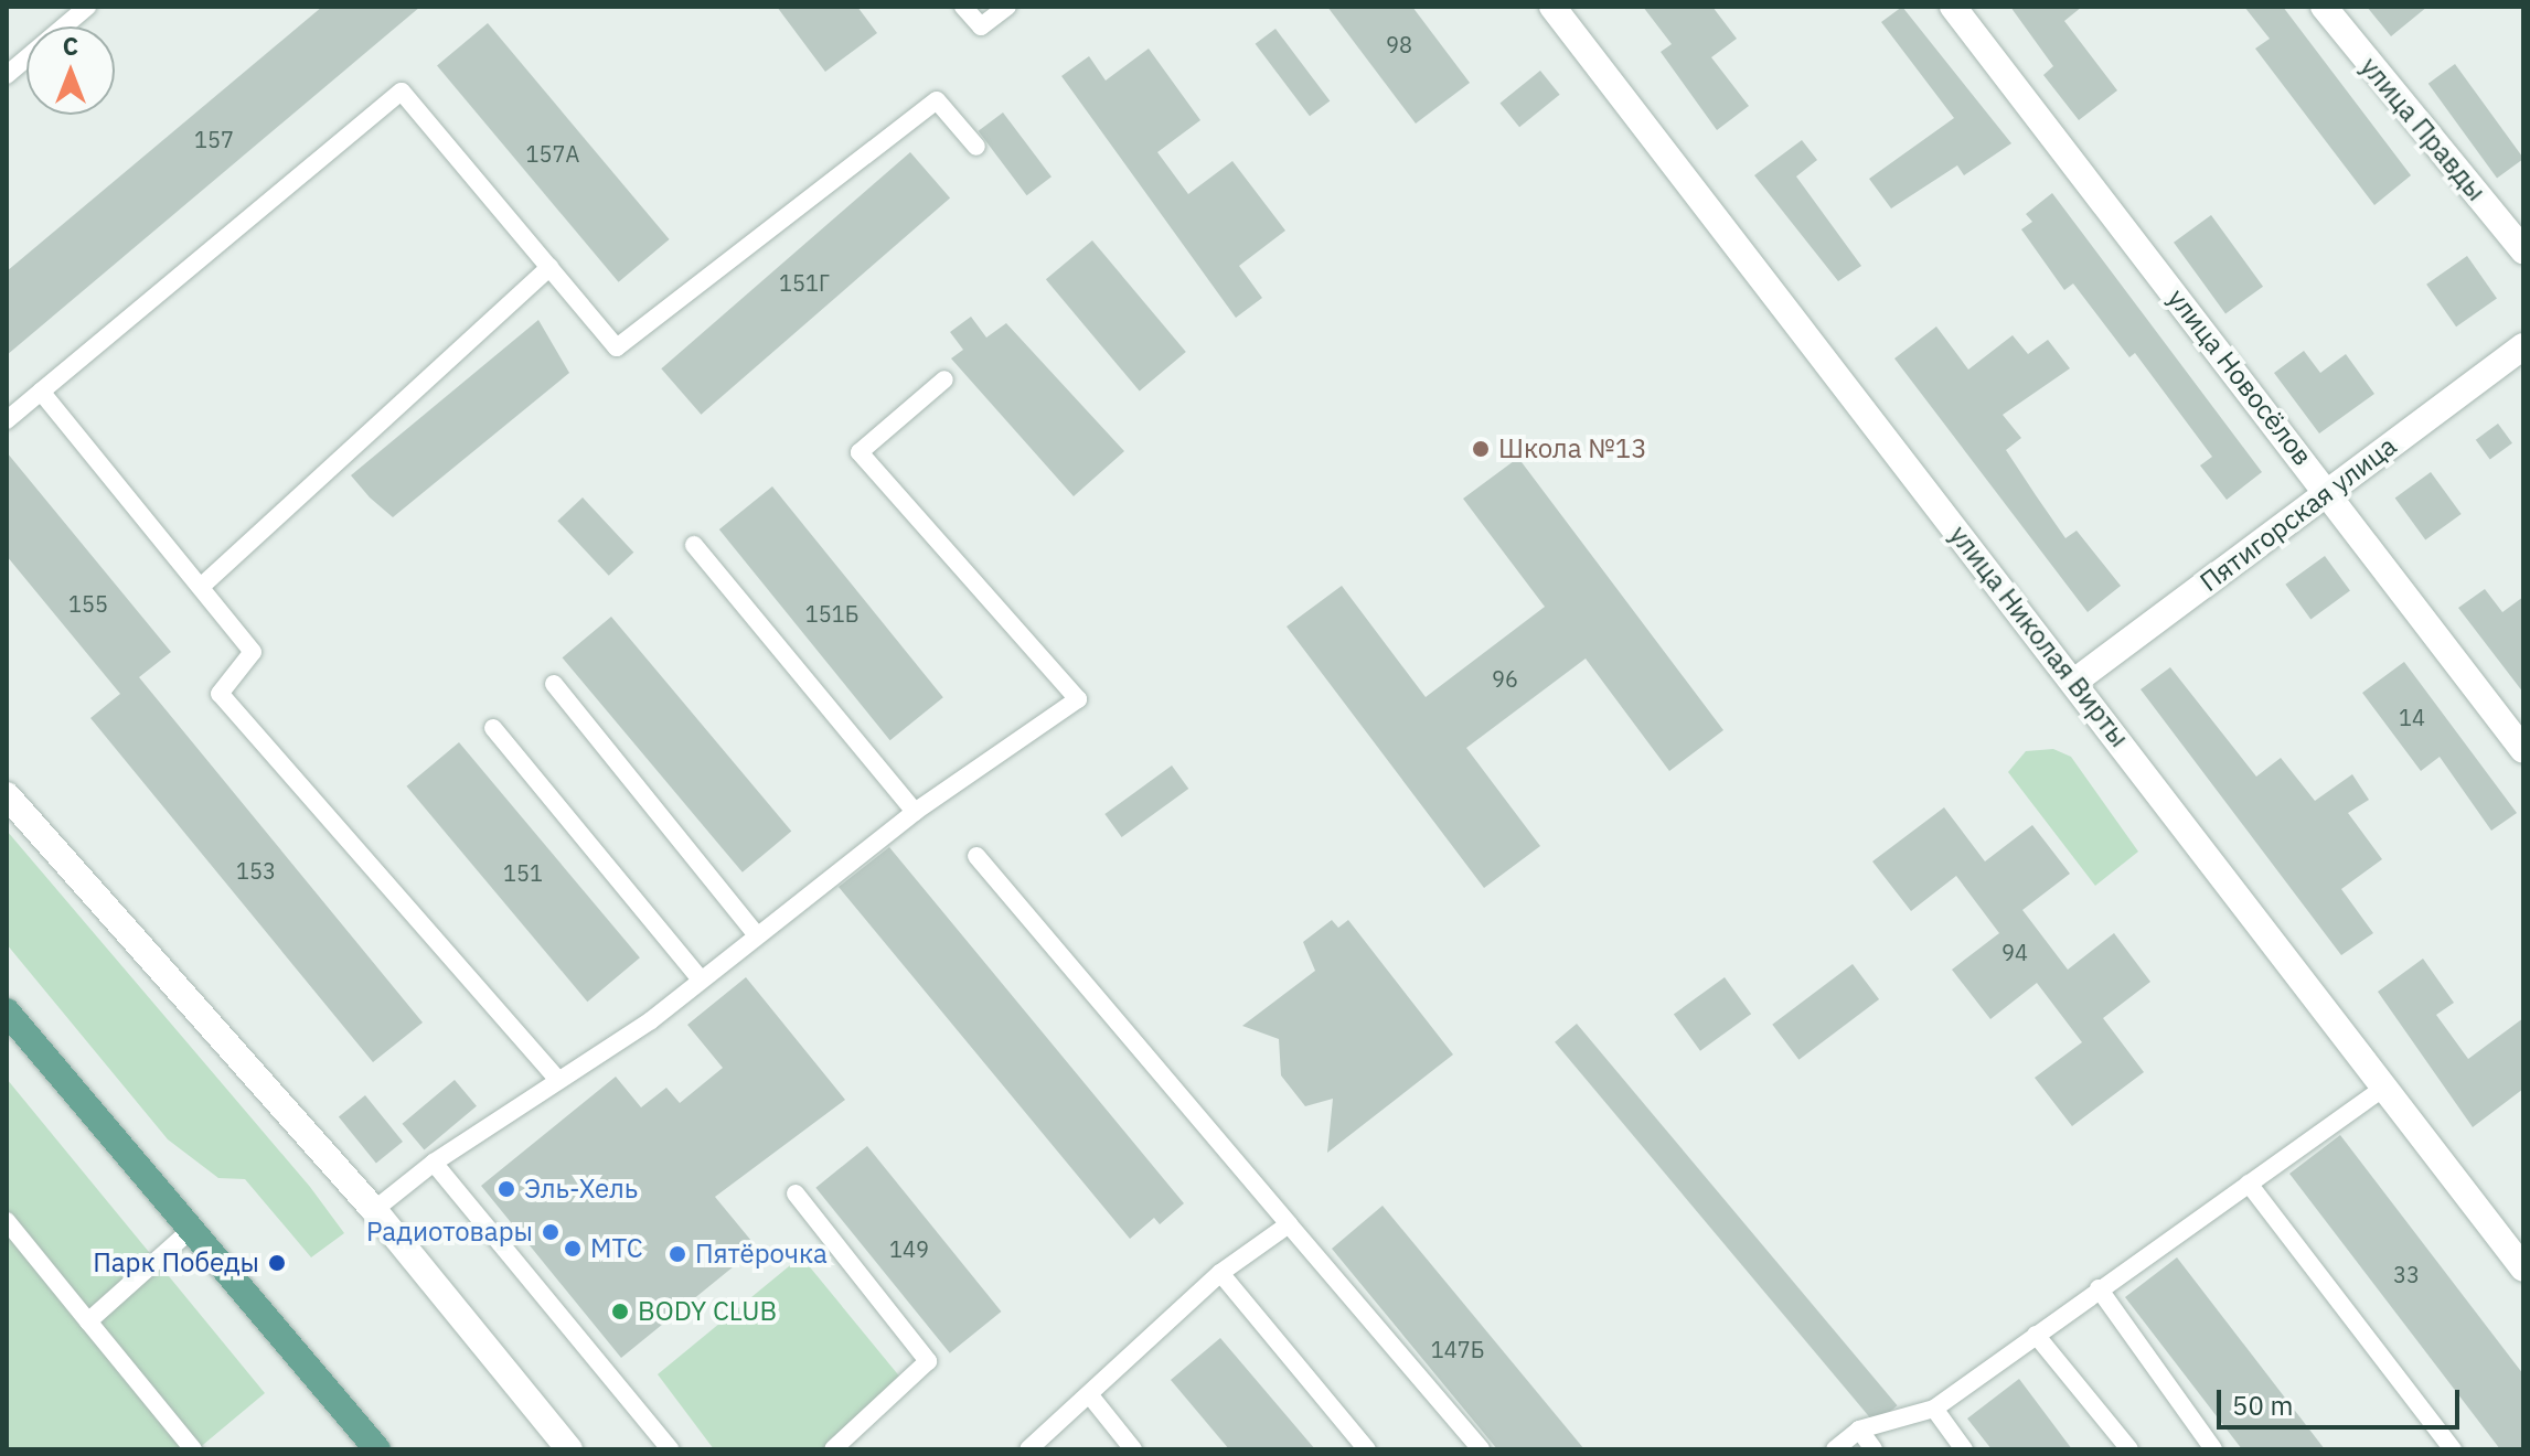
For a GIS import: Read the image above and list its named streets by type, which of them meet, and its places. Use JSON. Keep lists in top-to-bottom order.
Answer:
{
  "streets": {
    "street": [
      "улица Правды",
      "улица Новосёлов",
      "Пятигорская улица",
      "улица Николая Вирты"
    ]
  },
  "crossings": [
    ["улица Новосёлов", "Пятигорская улица"],
    ["Пятигорская улица", "улица Николая Вирты"]
  ],
  "places": [
    "Школа №13",
    "Эль-Хель",
    "Радиотовары",
    "МТС",
    "Пятёрочка",
    "Парк Победы",
    "BODY CLUB"
  ],
  "house_numbers": [
    "98",
    "157",
    "157А",
    "151Г",
    "155",
    "151Б",
    "96",
    "14",
    "153",
    "151",
    "94",
    "149",
    "33",
    "147Б"
  ],
  "scale_bar": "50 m",
  "north": "top"
}
